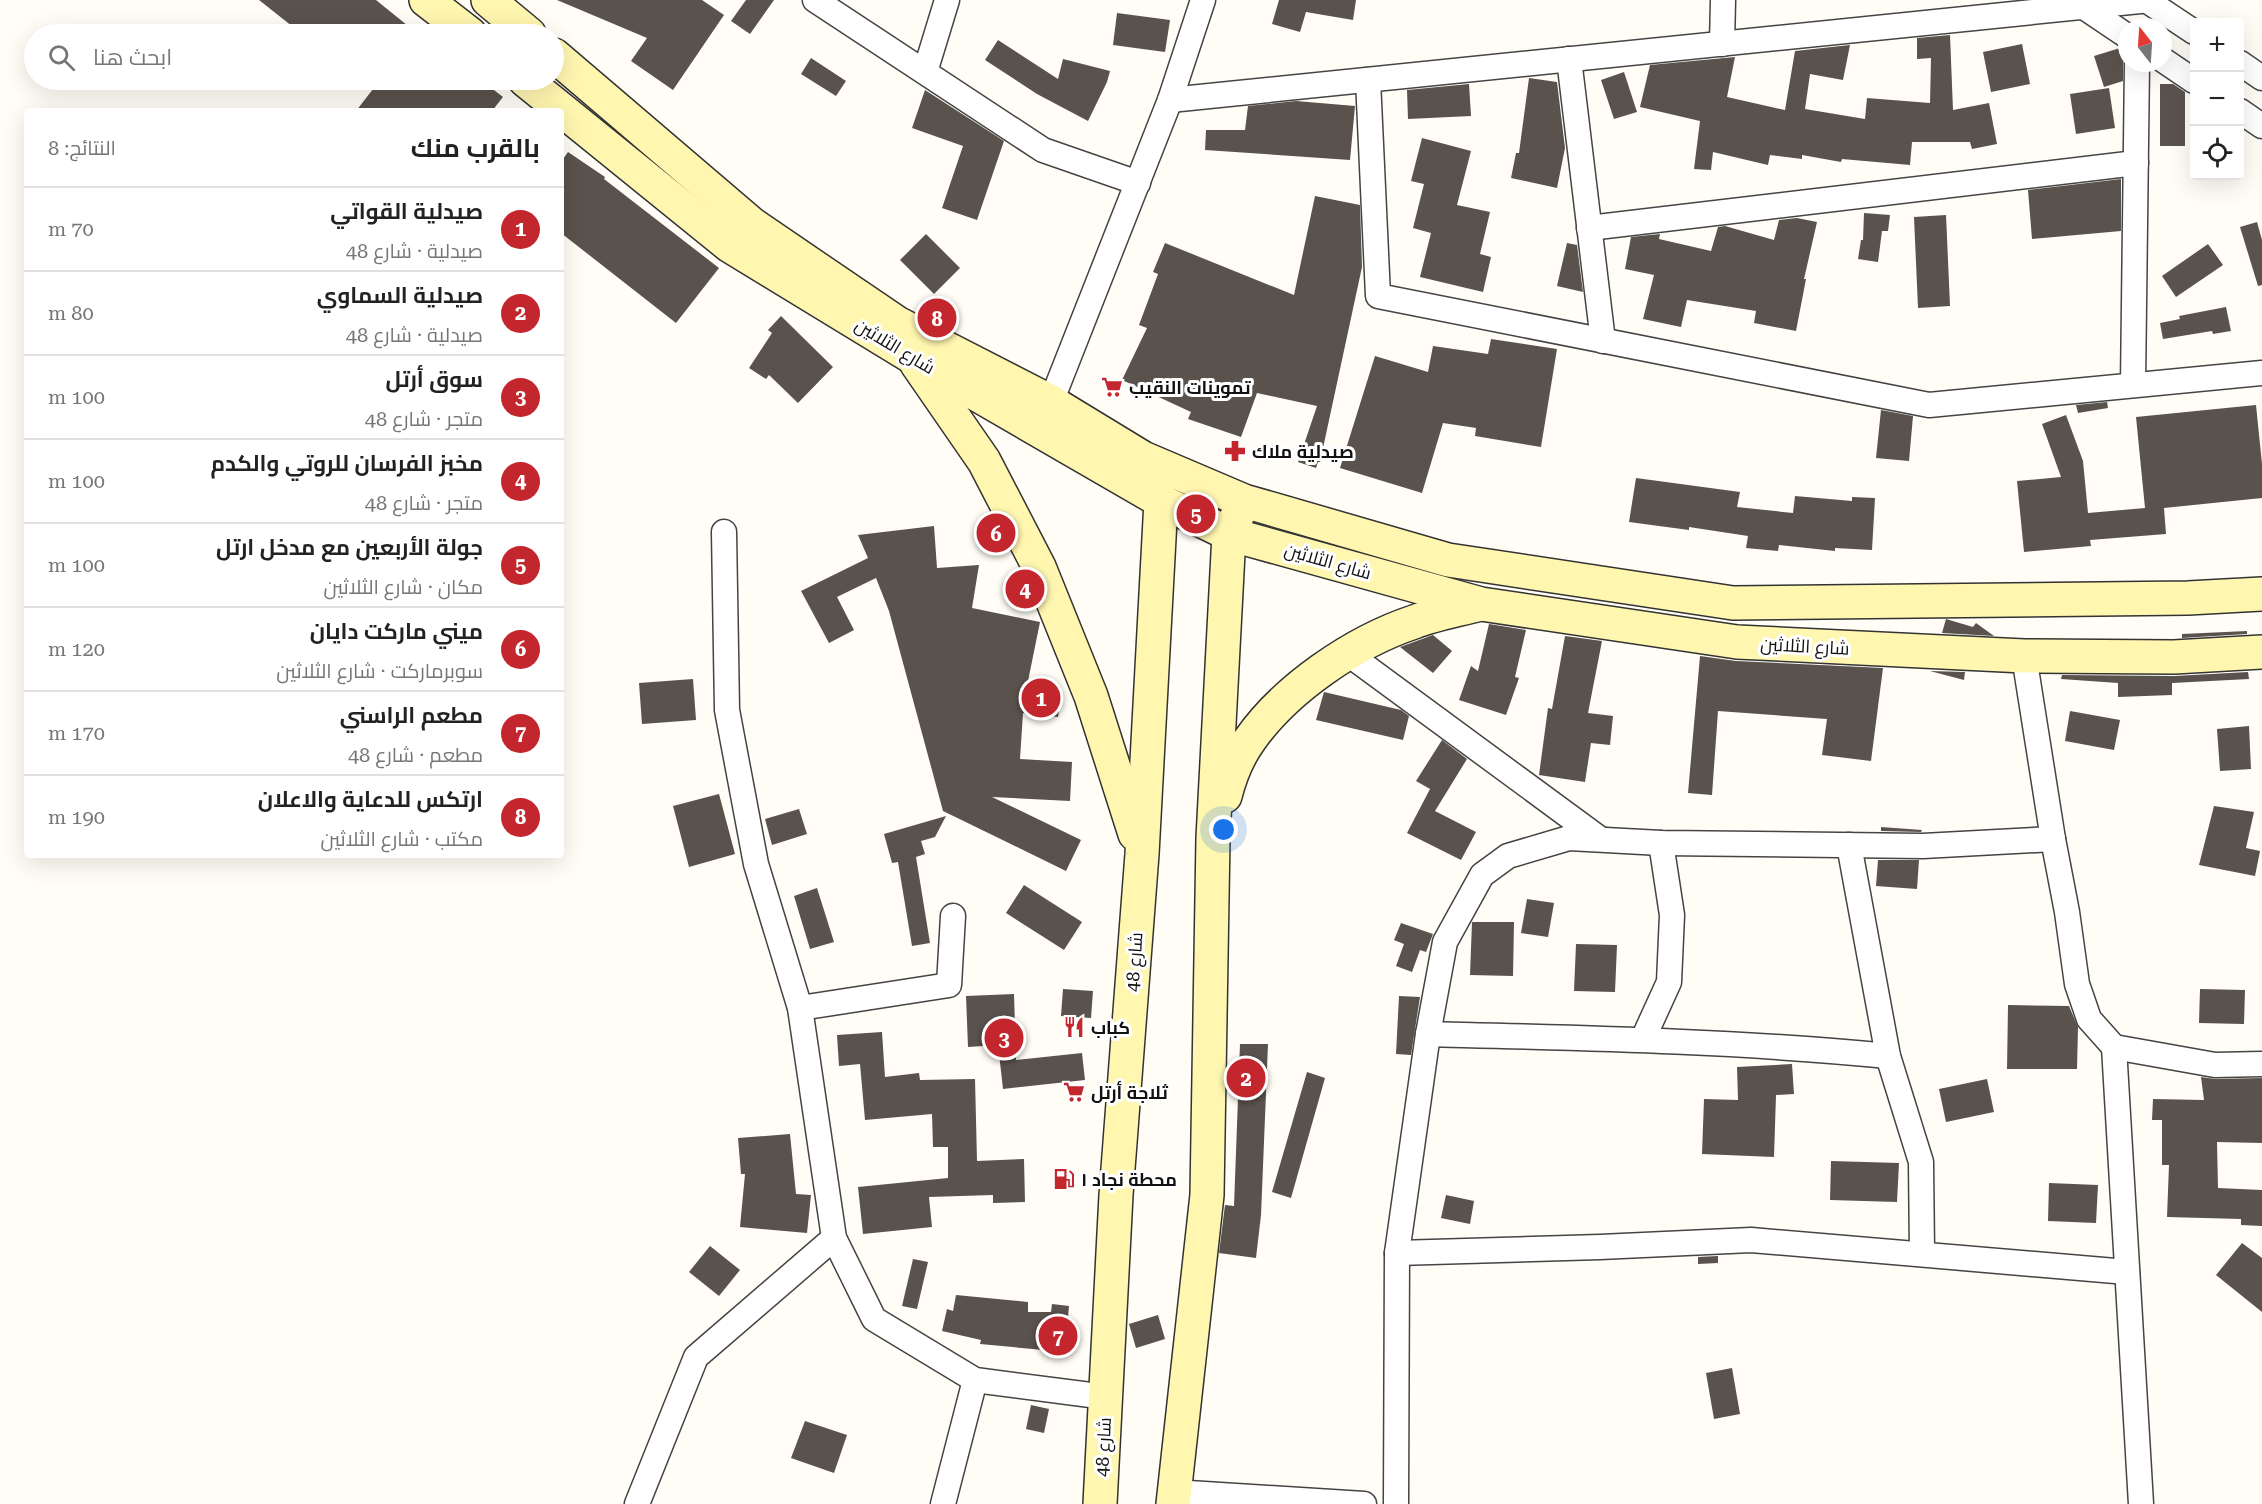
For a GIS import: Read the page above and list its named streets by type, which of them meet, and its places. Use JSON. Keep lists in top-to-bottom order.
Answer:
{
  "streets": {
    "main road": ["شارع الثلاثين", "شارع 48"]
  },
  "crossings": [
    ["شارع الثلاثين", "شارع 48"]
  ],
  "places": {
    "supermarket": ["تموينات النقيب", "ثلاجة أرتل"],
    "pharmacy": ["صيدلية ملاك"],
    "restaurant": ["كباب"],
    "fuel station": ["محطة نجاد ١"]
  },
  "north": "top",
  "page": {
    "map_buttons": ["+", "−"],
    "search": "ابحث هنا",
    "heading": ["بالقرب منك", "النتائج: 8"],
    "list": [
      {
        "mark": "1",
        "name": "صيدلية القواتي",
        "note": "صيدلية · شارع 48",
        "value": "70 m"
      },
      {
        "mark": "2",
        "name": "صيدلية السماوي",
        "note": "صيدلية · شارع 48",
        "value": "80 m"
      },
      {
        "mark": "3",
        "name": "سوق أرتل",
        "note": "متجر · شارع 48",
        "value": "100 m"
      },
      {
        "mark": "4",
        "name": "مخبز الفرسان للروتي والكدم",
        "note": "متجر · شارع 48",
        "value": "100 m"
      },
      {
        "mark": "5",
        "name": "جولة الأربعين مع مدخل ارتل",
        "note": "مكان · شارع الثلاثين",
        "value": "100 m"
      },
      {
        "mark": "6",
        "name": "ميني ماركت دايان",
        "note": "سوبرماركت · شارع الثلاثين",
        "value": "120 m"
      },
      {
        "mark": "7",
        "name": "مطعم الراسني",
        "note": "مطعم · شارع 48",
        "value": "170 m"
      },
      {
        "mark": "8",
        "name": "ارتكس للدعاية والاعلان",
        "note": "مكتب · شارع الثلاثين",
        "value": "190 m"
      }
    ],
    "pins": [
      "8",
      "5",
      "6",
      "4",
      "1",
      "3",
      "2",
      "7"
    ]
  }
}
